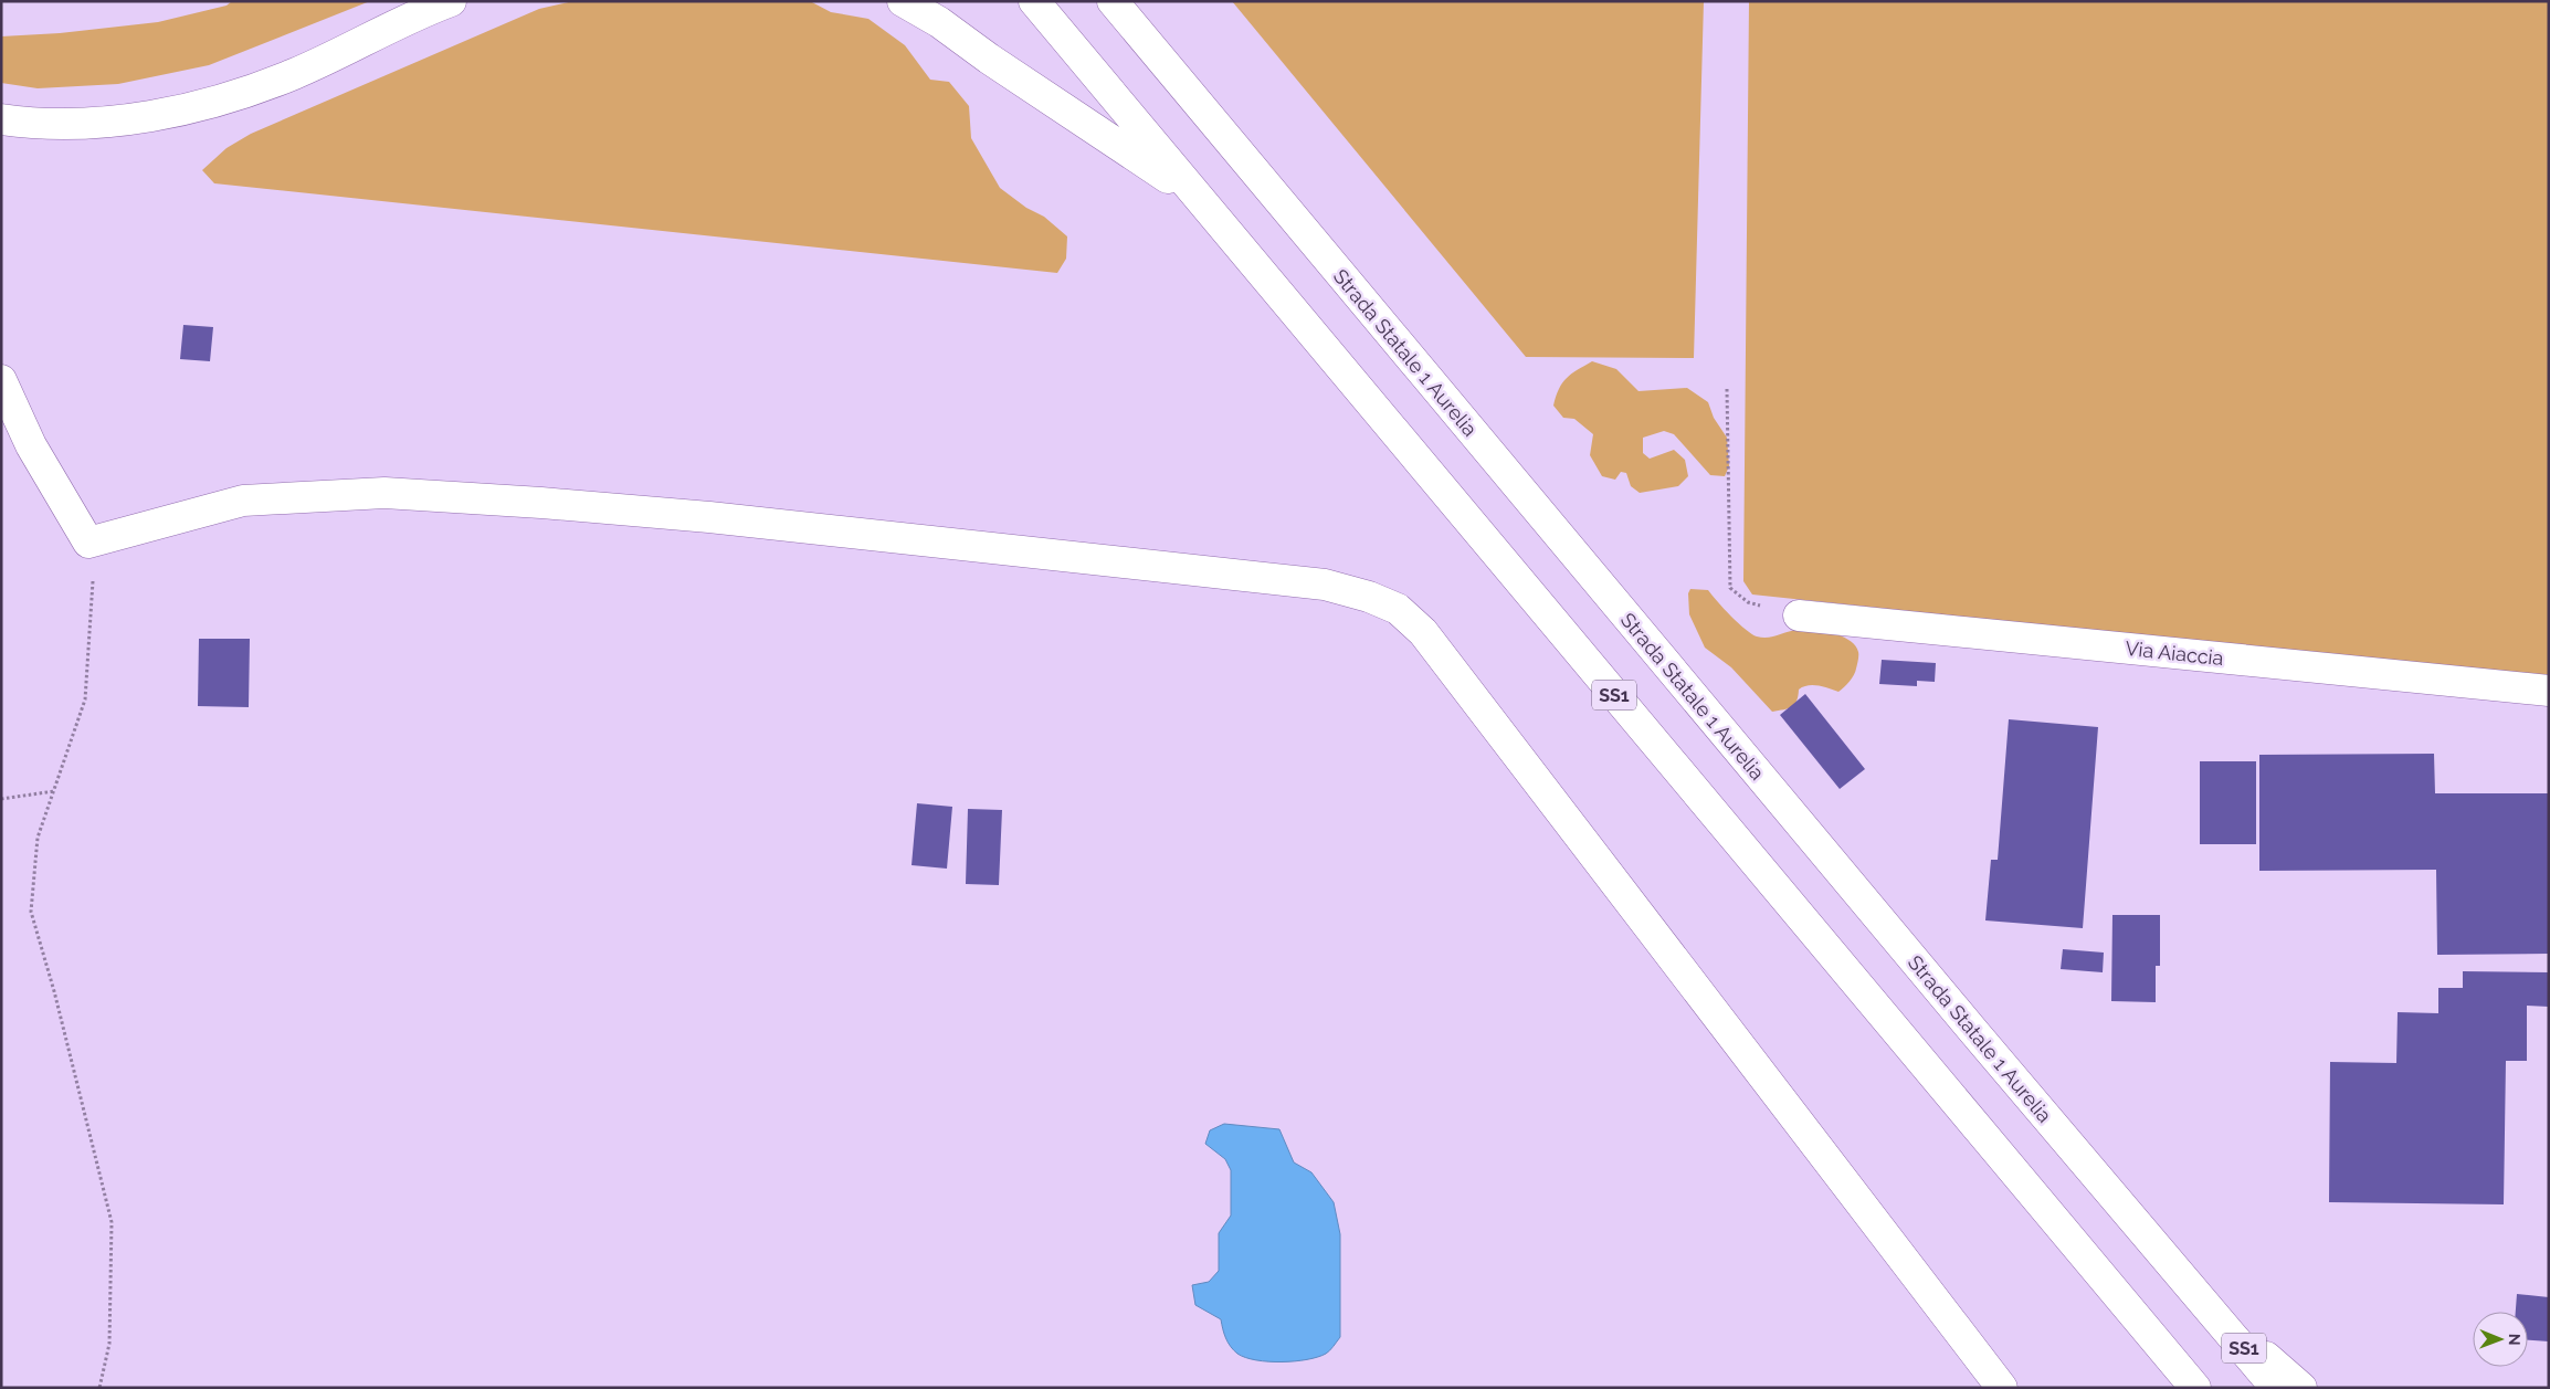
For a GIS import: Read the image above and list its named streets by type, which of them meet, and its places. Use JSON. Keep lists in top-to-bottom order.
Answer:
{
  "streets": {
    "main road": ["Strada Statale 1 Aurelia", "Via Aiaccia", "SS1"]
  },
  "north": "right"
}
